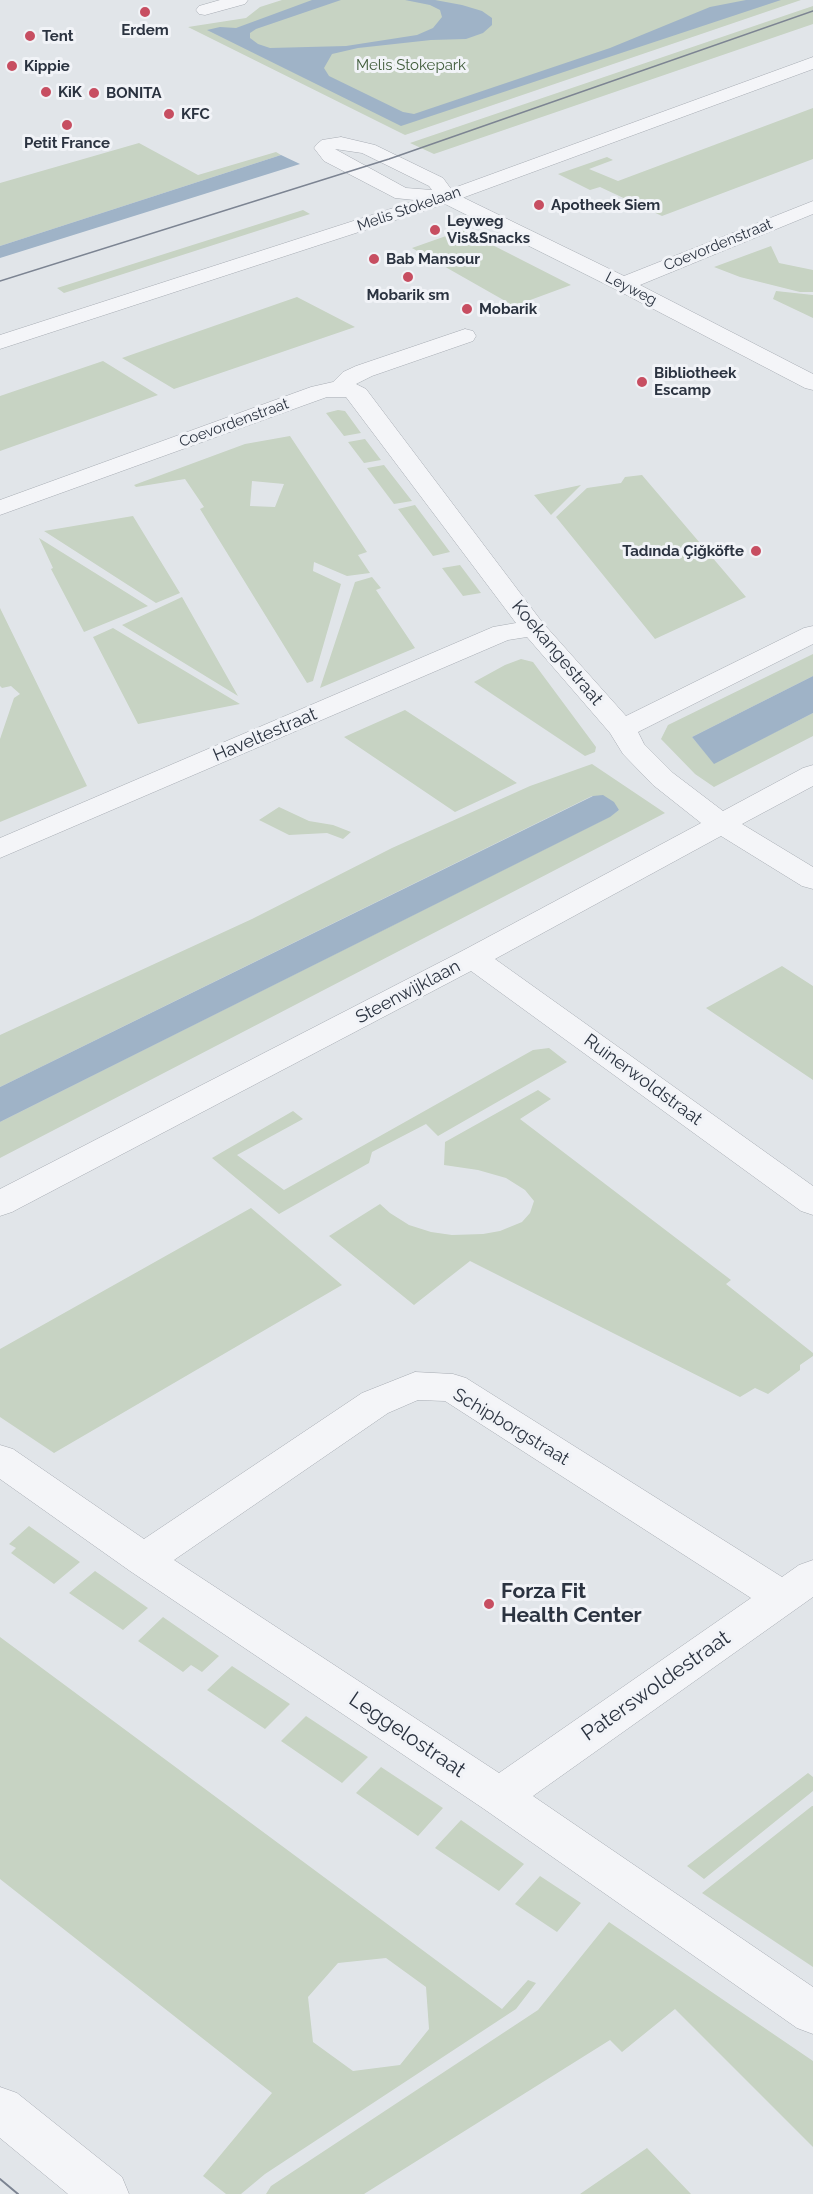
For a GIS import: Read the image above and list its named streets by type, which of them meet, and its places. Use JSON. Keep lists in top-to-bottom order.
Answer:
{
  "streets": {
    "street": [
      "Melis Stokelaan",
      "Coevordenstraat",
      "Leyweg",
      "Koekangestraat",
      "Haveltestraat",
      "Steenwijklaan",
      "Ruinerwoldstraat",
      "Schipborgstraat",
      "Paterswoldestraat",
      "Leggelostraat"
    ]
  },
  "crossings": [
    ["Melis Stokelaan", "Leyweg"],
    ["Coevordenstraat", "Leyweg"],
    ["Coevordenstraat", "Koekangestraat"],
    ["Koekangestraat", "Haveltestraat"],
    ["Koekangestraat", "Steenwijklaan"],
    ["Steenwijklaan", "Ruinerwoldstraat"],
    ["Schipborgstraat", "Paterswoldestraat"],
    ["Schipborgstraat", "Leggelostraat"],
    ["Paterswoldestraat", "Leggelostraat"]
  ],
  "parks": ["Melis Stokepark"],
  "places": [
    "Erdem",
    "Tent",
    "Kippie",
    "KiK",
    "BONITA",
    "KFC",
    "Petit France",
    "Apotheek Siem",
    "Leyweg Vis&Snacks",
    "Bab Mansour",
    "Mobarik sm",
    "Mobarik",
    "Bibliotheek Escamp",
    "Tadında Çiğköfte",
    "Forza Fit Health Center"
  ]
}
